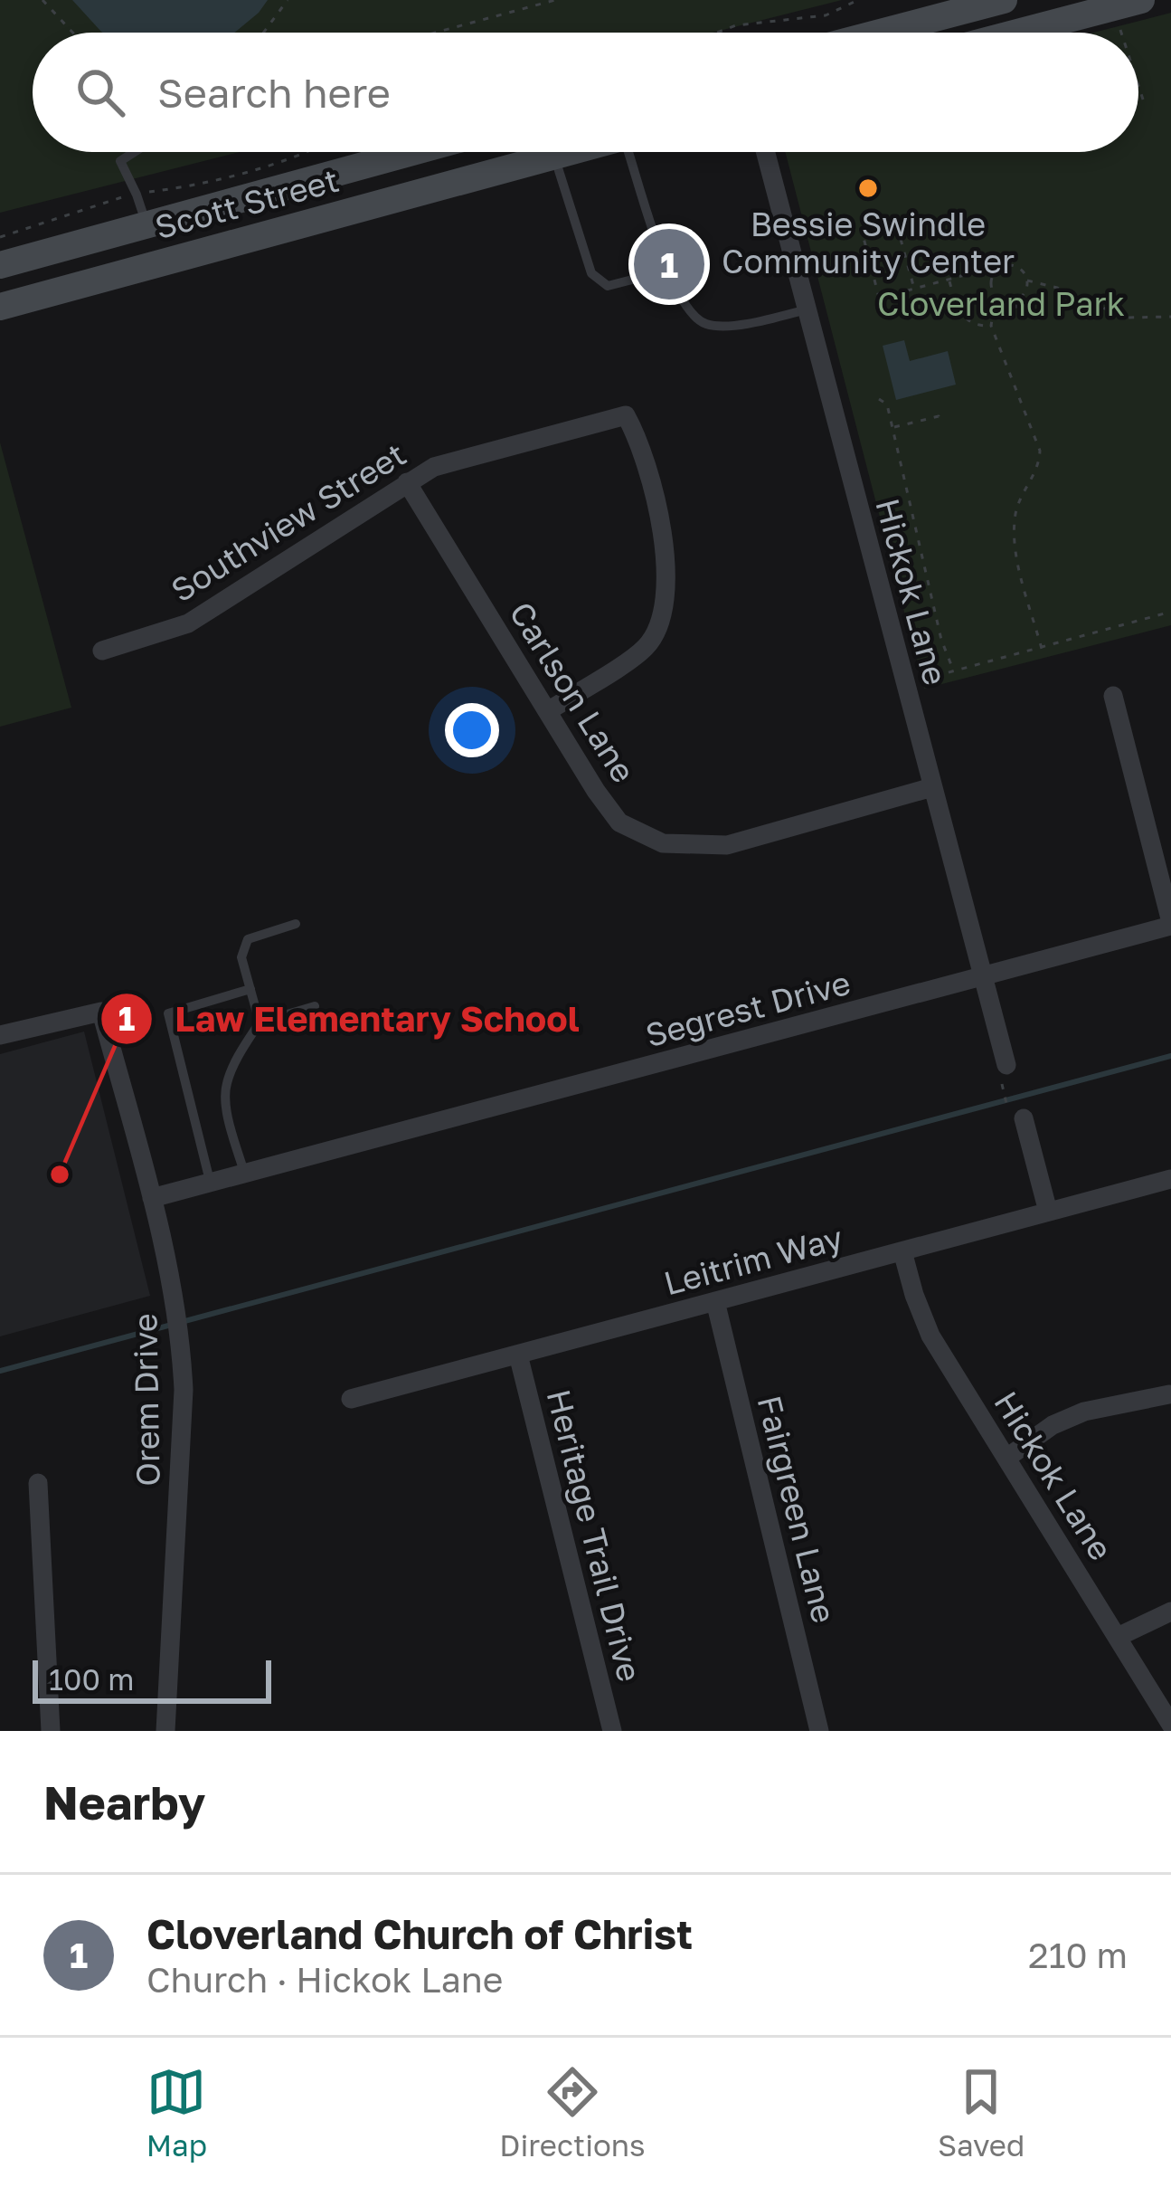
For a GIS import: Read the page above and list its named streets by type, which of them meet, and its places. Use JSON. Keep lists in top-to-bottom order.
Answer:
{
  "streets": {
    "main road": ["Scott Street"],
    "street": [
      "Southview Street",
      "Hickok Lane",
      "Carlson Lane",
      "Segrest Drive",
      "Leitrim Way",
      "Orem Drive",
      "Fairgreen Lane",
      "Heritage Trail Drive"
    ]
  },
  "crossings": [
    ["Southview Street", "Carlson Lane"],
    ["Hickok Lane", "Carlson Lane"],
    ["Hickok Lane", "Segrest Drive"],
    ["Hickok Lane", "Leitrim Way"],
    ["Segrest Drive", "Orem Drive"],
    ["Leitrim Way", "Fairgreen Lane"],
    ["Leitrim Way", "Heritage Trail Drive"]
  ],
  "parks": ["Cloverland Park"],
  "places": ["Bessie Swindle Community Center", "Law Elementary School"],
  "scale_bar": "100 m",
  "page": {
    "search": "Search here",
    "pins": "1",
    "scale": "100 m",
    "heading": "Nearby",
    "list": [
      {
        "mark": "1",
        "name": "Cloverland Church of Christ",
        "note": "Church · Hickok Lane",
        "value": "210 m"
      }
    ],
    "nav": ["Map", "Directions", "Saved"]
  }
}
